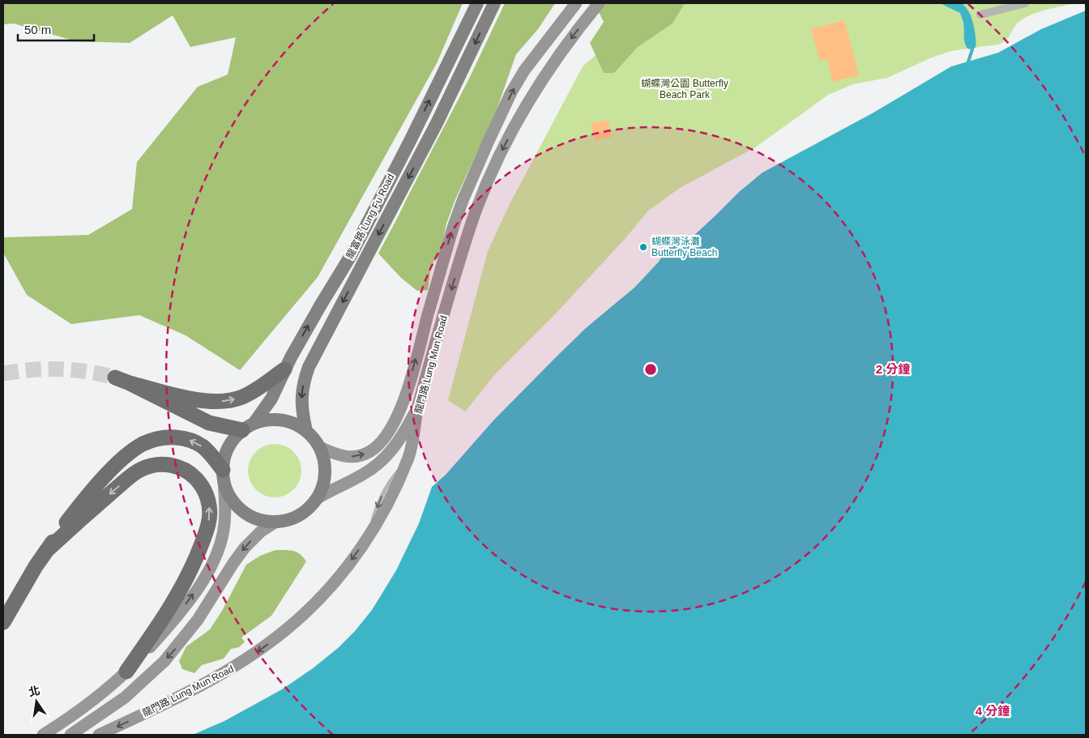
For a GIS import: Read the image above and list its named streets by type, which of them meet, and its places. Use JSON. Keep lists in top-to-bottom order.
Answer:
{
  "streets": {
    "main road": ["龍富路 Lung Fu Road", "龍門路 Lung Mun Road"]
  },
  "crossings": [
    ["龍富路 Lung Fu Road", "龍門路 Lung Mun Road"]
  ],
  "parks": ["蝴蝶灣公園 Butterfly Beach Park"],
  "places": ["蝴蝶灣泳灘 Butterfly Beach"],
  "scale_bar": "50 m",
  "north": "top",
  "rings": ["2 分鐘", "4 分鐘"]
}
